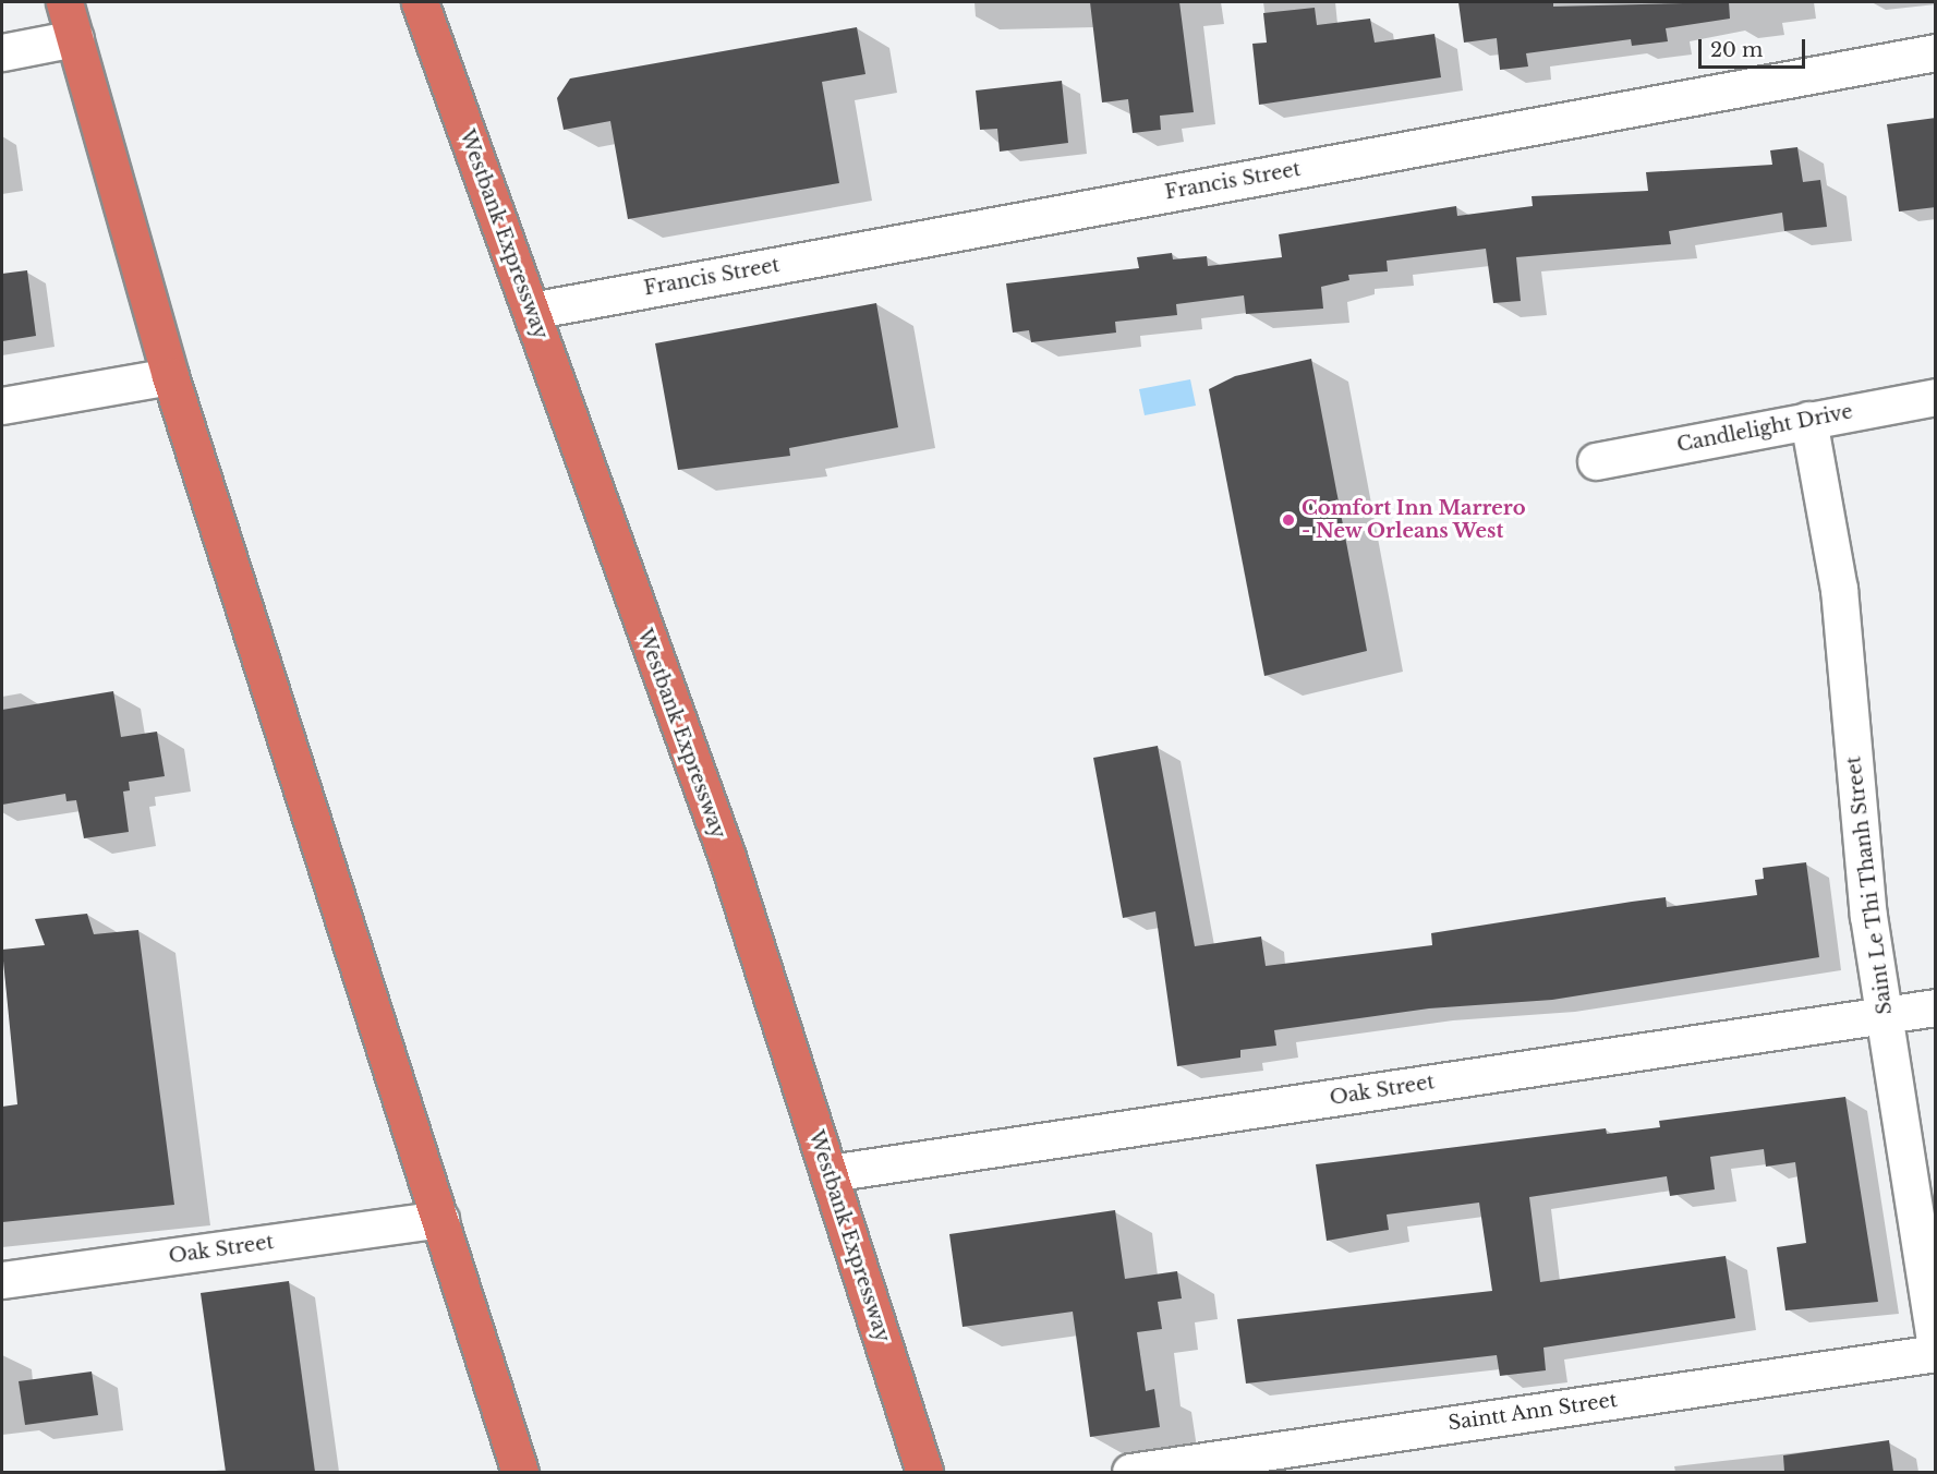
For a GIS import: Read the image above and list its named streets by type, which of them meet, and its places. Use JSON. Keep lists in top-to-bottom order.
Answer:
{
  "streets": {
    "highway": ["Westbank Expressway"],
    "street": [
      "Francis Street",
      "Candlelight Drive",
      "Saint Le Thi Thanh Street",
      "Oak Street",
      "Saintt Ann Street"
    ]
  },
  "crossings": [
    ["Francis Street", "Westbank Expressway"],
    ["Westbank Expressway", "Oak Street"],
    ["Candlelight Drive", "Saint Le Thi Thanh Street"],
    ["Saint Le Thi Thanh Street", "Oak Street"],
    ["Saint Le Thi Thanh Street", "Saintt Ann Street"]
  ],
  "places": ["Comfort Inn Marrero - New Orleans West"],
  "scale_bar": "20 m"
}
